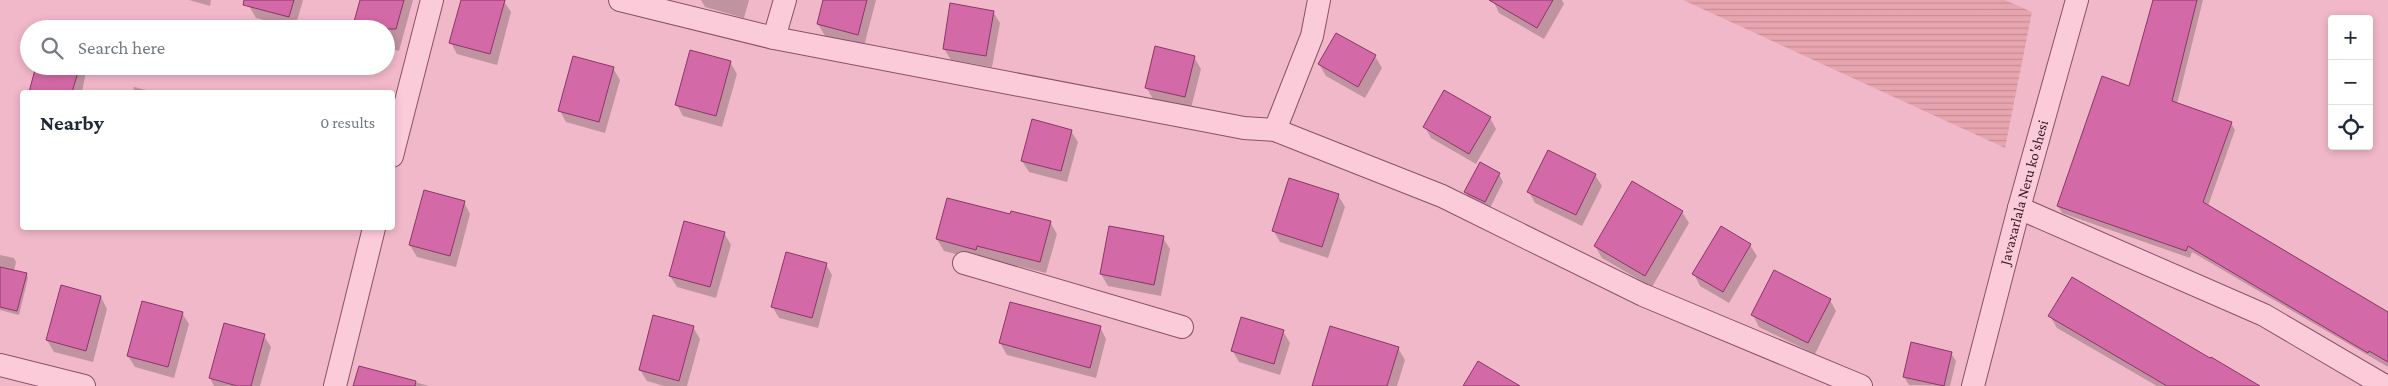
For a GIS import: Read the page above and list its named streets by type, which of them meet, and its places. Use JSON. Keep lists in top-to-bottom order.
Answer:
{
  "streets": {
    "street": ["Javaxarlala Neru ko'shesi"]
  },
  "page": {
    "map_buttons": ["+", "−"],
    "search": "Search here",
    "heading": ["Nearby", "0 results"]
  }
}
